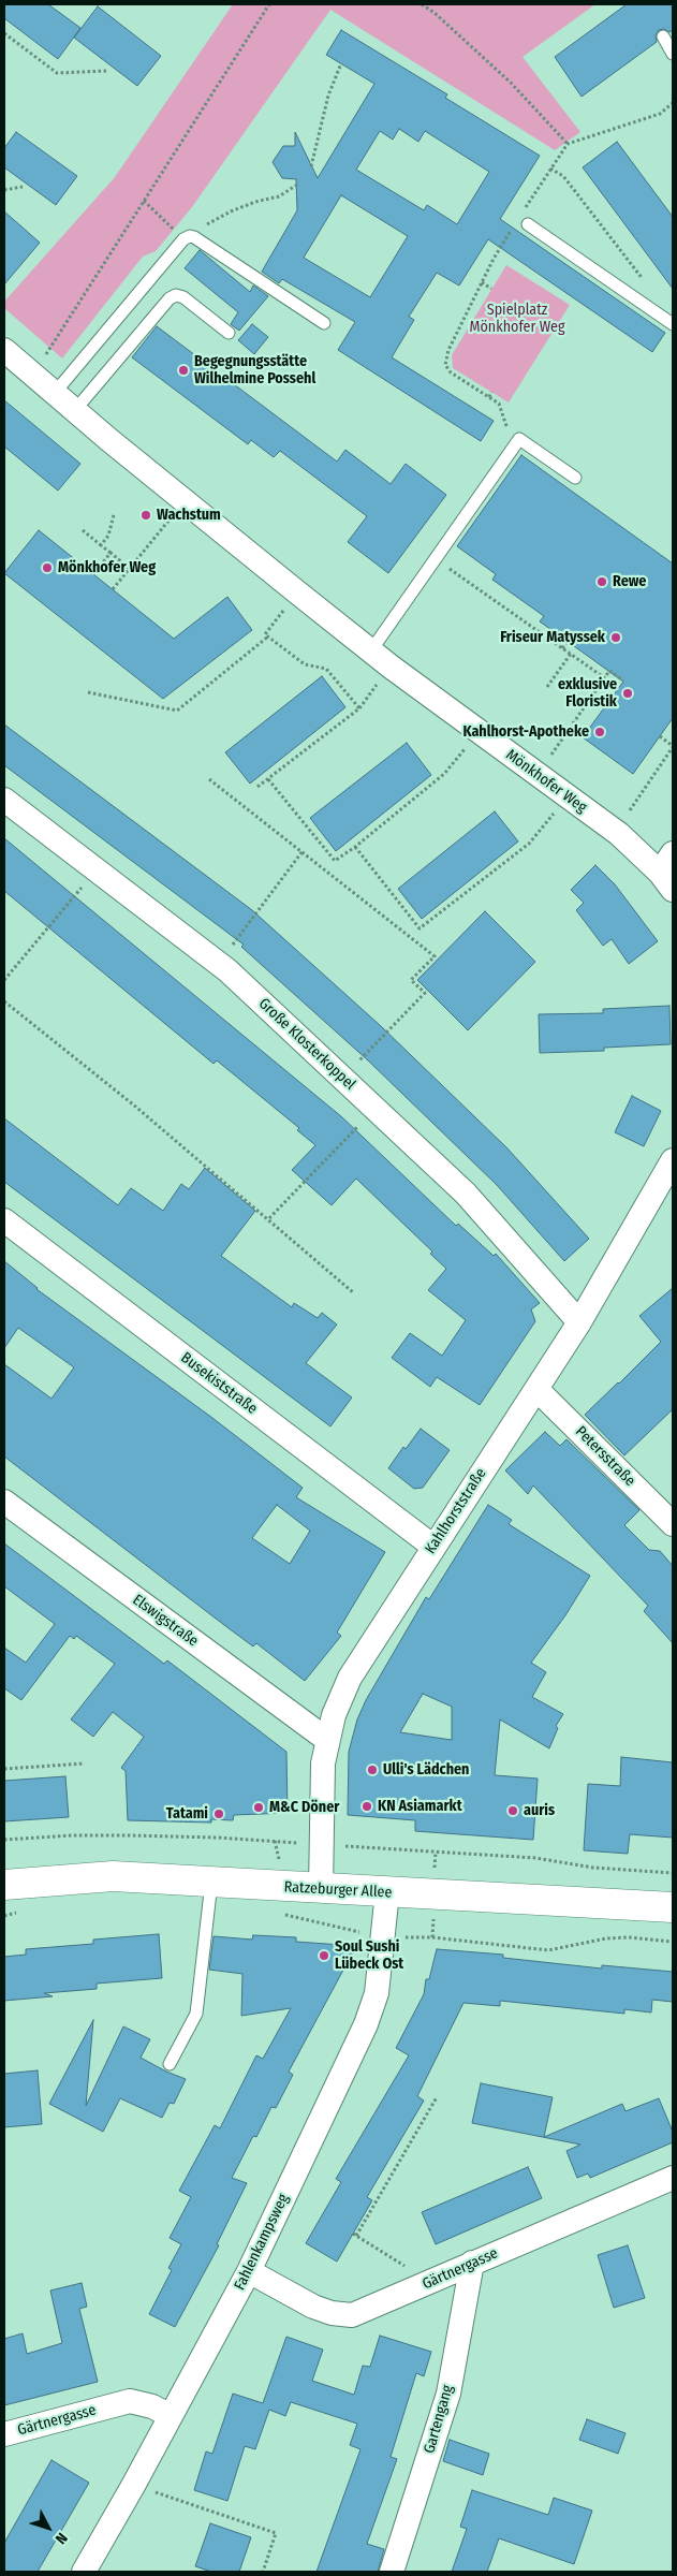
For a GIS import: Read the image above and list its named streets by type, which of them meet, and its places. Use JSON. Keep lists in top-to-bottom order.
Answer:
{
  "streets": {
    "main road": ["Ratzeburger Allee"],
    "street": [
      "Mönkhofer Weg",
      "Große Klosterkoppel",
      "Busekiststraße",
      "Petersstraße",
      "Kahlhorststraße",
      "Elswigstraße",
      "Fahlenkampsweg",
      "Gärtnergasse",
      "Gartengang"
    ]
  },
  "crossings": [
    ["Große Klosterkoppel", "Kahlhorststraße"],
    ["Busekiststraße", "Kahlhorststraße"],
    ["Petersstraße", "Kahlhorststraße"],
    ["Kahlhorststraße", "Elswigstraße"],
    ["Kahlhorststraße", "Ratzeburger Allee"],
    ["Ratzeburger Allee", "Fahlenkampsweg"],
    ["Fahlenkampsweg", "Gärtnergasse"],
    ["Gärtnergasse", "Gartengang"]
  ],
  "parks": ["Spielplatz Mönkhofer Weg"],
  "places": [
    "Begegnungsstätte Wilhelmine Possehl",
    "Wachstum",
    "Mönkhofer Weg",
    "Rewe",
    "Friseur Matyssek",
    "exklusive Floristik",
    "Kahlhorst-Apotheke",
    "Ulli's Lädchen",
    "KN Asiamarkt",
    "M&C Döner",
    "auris",
    "Tatami",
    "Soul Sushi Lübeck Ost"
  ],
  "north": "bottom right"
}
